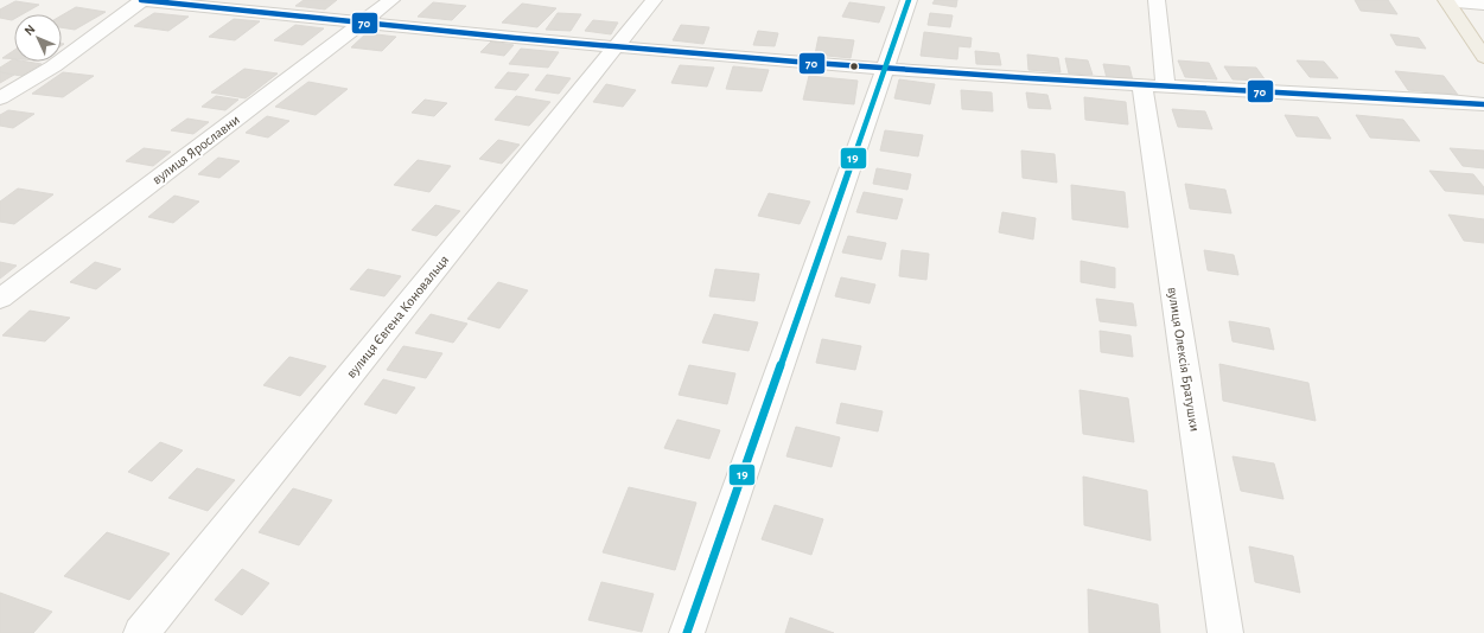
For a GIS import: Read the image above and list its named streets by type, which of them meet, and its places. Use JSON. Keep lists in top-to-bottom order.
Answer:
{
  "streets": {
    "street": ["вулиця Ярославни", "вулиця Євгена Коновальця", "вулиця Олексія Братушки"]
  },
  "lines": ["transit line 70", "transit line 19"],
  "north": "top left"
}
